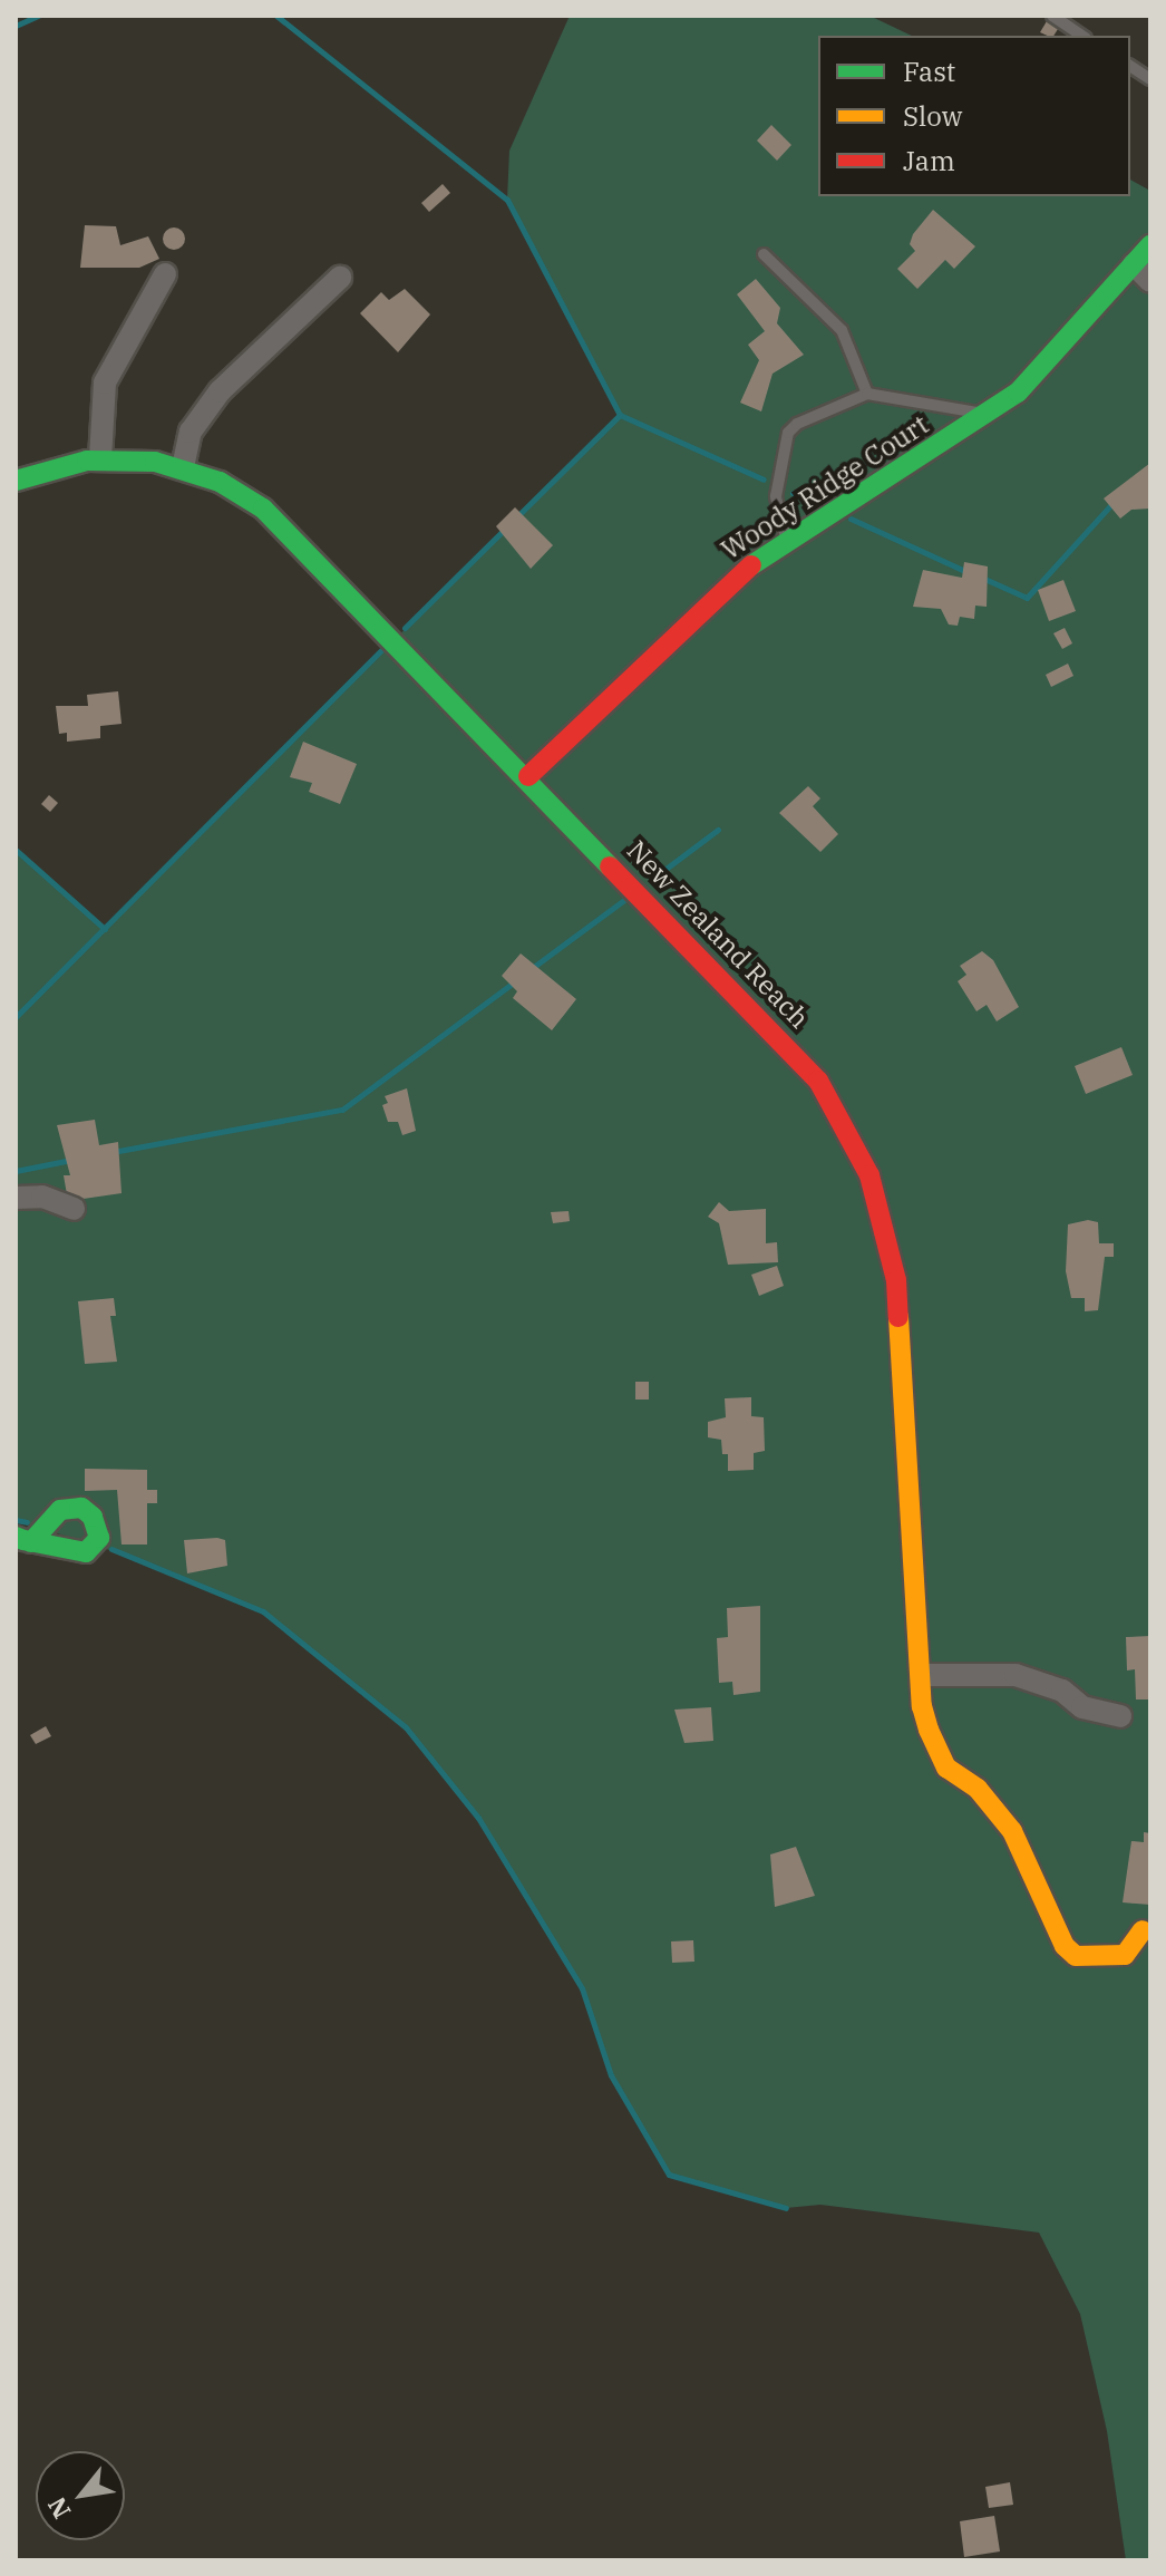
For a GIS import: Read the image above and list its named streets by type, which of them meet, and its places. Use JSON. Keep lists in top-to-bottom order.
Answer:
{
  "streets": {
    "street": ["Woody Ridge Court", "New Zealand Reach"]
  },
  "crossings": [
    ["Woody Ridge Court", "New Zealand Reach"]
  ],
  "legend": ["Fast", "Slow", "Jam"],
  "north": "bottom left"
}
